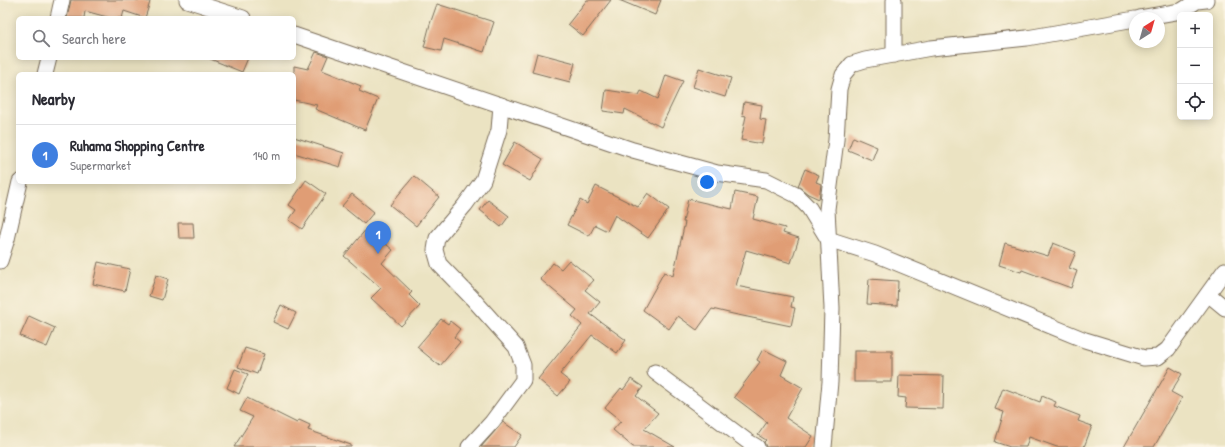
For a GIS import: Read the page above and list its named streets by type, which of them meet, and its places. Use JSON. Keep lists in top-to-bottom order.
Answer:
{
  "north": "top right",
  "page": {
    "map_buttons": ["+", "−"],
    "search": "Search here",
    "heading": "Nearby",
    "list": [
      {
        "mark": "1",
        "name": "Ruhama Shopping Centre",
        "note": "Supermarket",
        "value": "140 m"
      }
    ],
    "pins": "1"
  }
}
